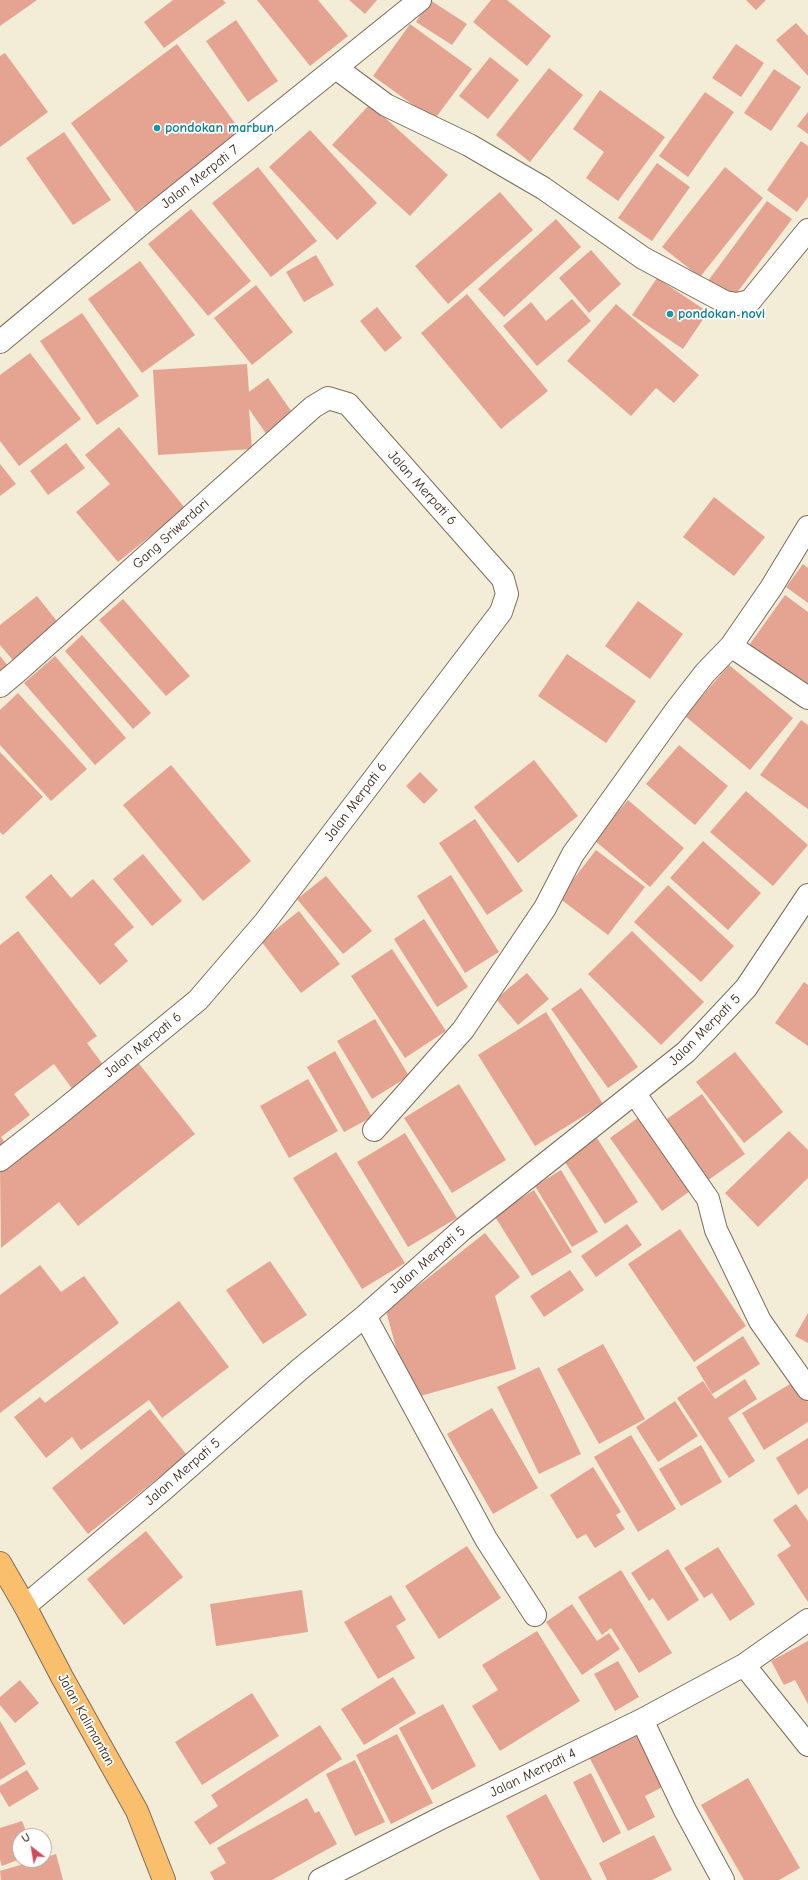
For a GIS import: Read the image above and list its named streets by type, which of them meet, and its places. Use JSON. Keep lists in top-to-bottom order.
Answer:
{
  "streets": {
    "main road": ["Jalan Kalimantan"],
    "street": [
      "Jalan Merpati 7",
      "Jalan Merpati 6",
      "Gang Sriwerdari",
      "Jalan Merpati 5",
      "Jalan Merpati 4"
    ]
  },
  "crossings": [
    ["Jalan Merpati 6", "Gang Sriwerdari"],
    ["Jalan Merpati 5", "Jalan Kalimantan"]
  ],
  "places": ["pondokan marbun", "pondokan novi"],
  "north": "top left"
}
